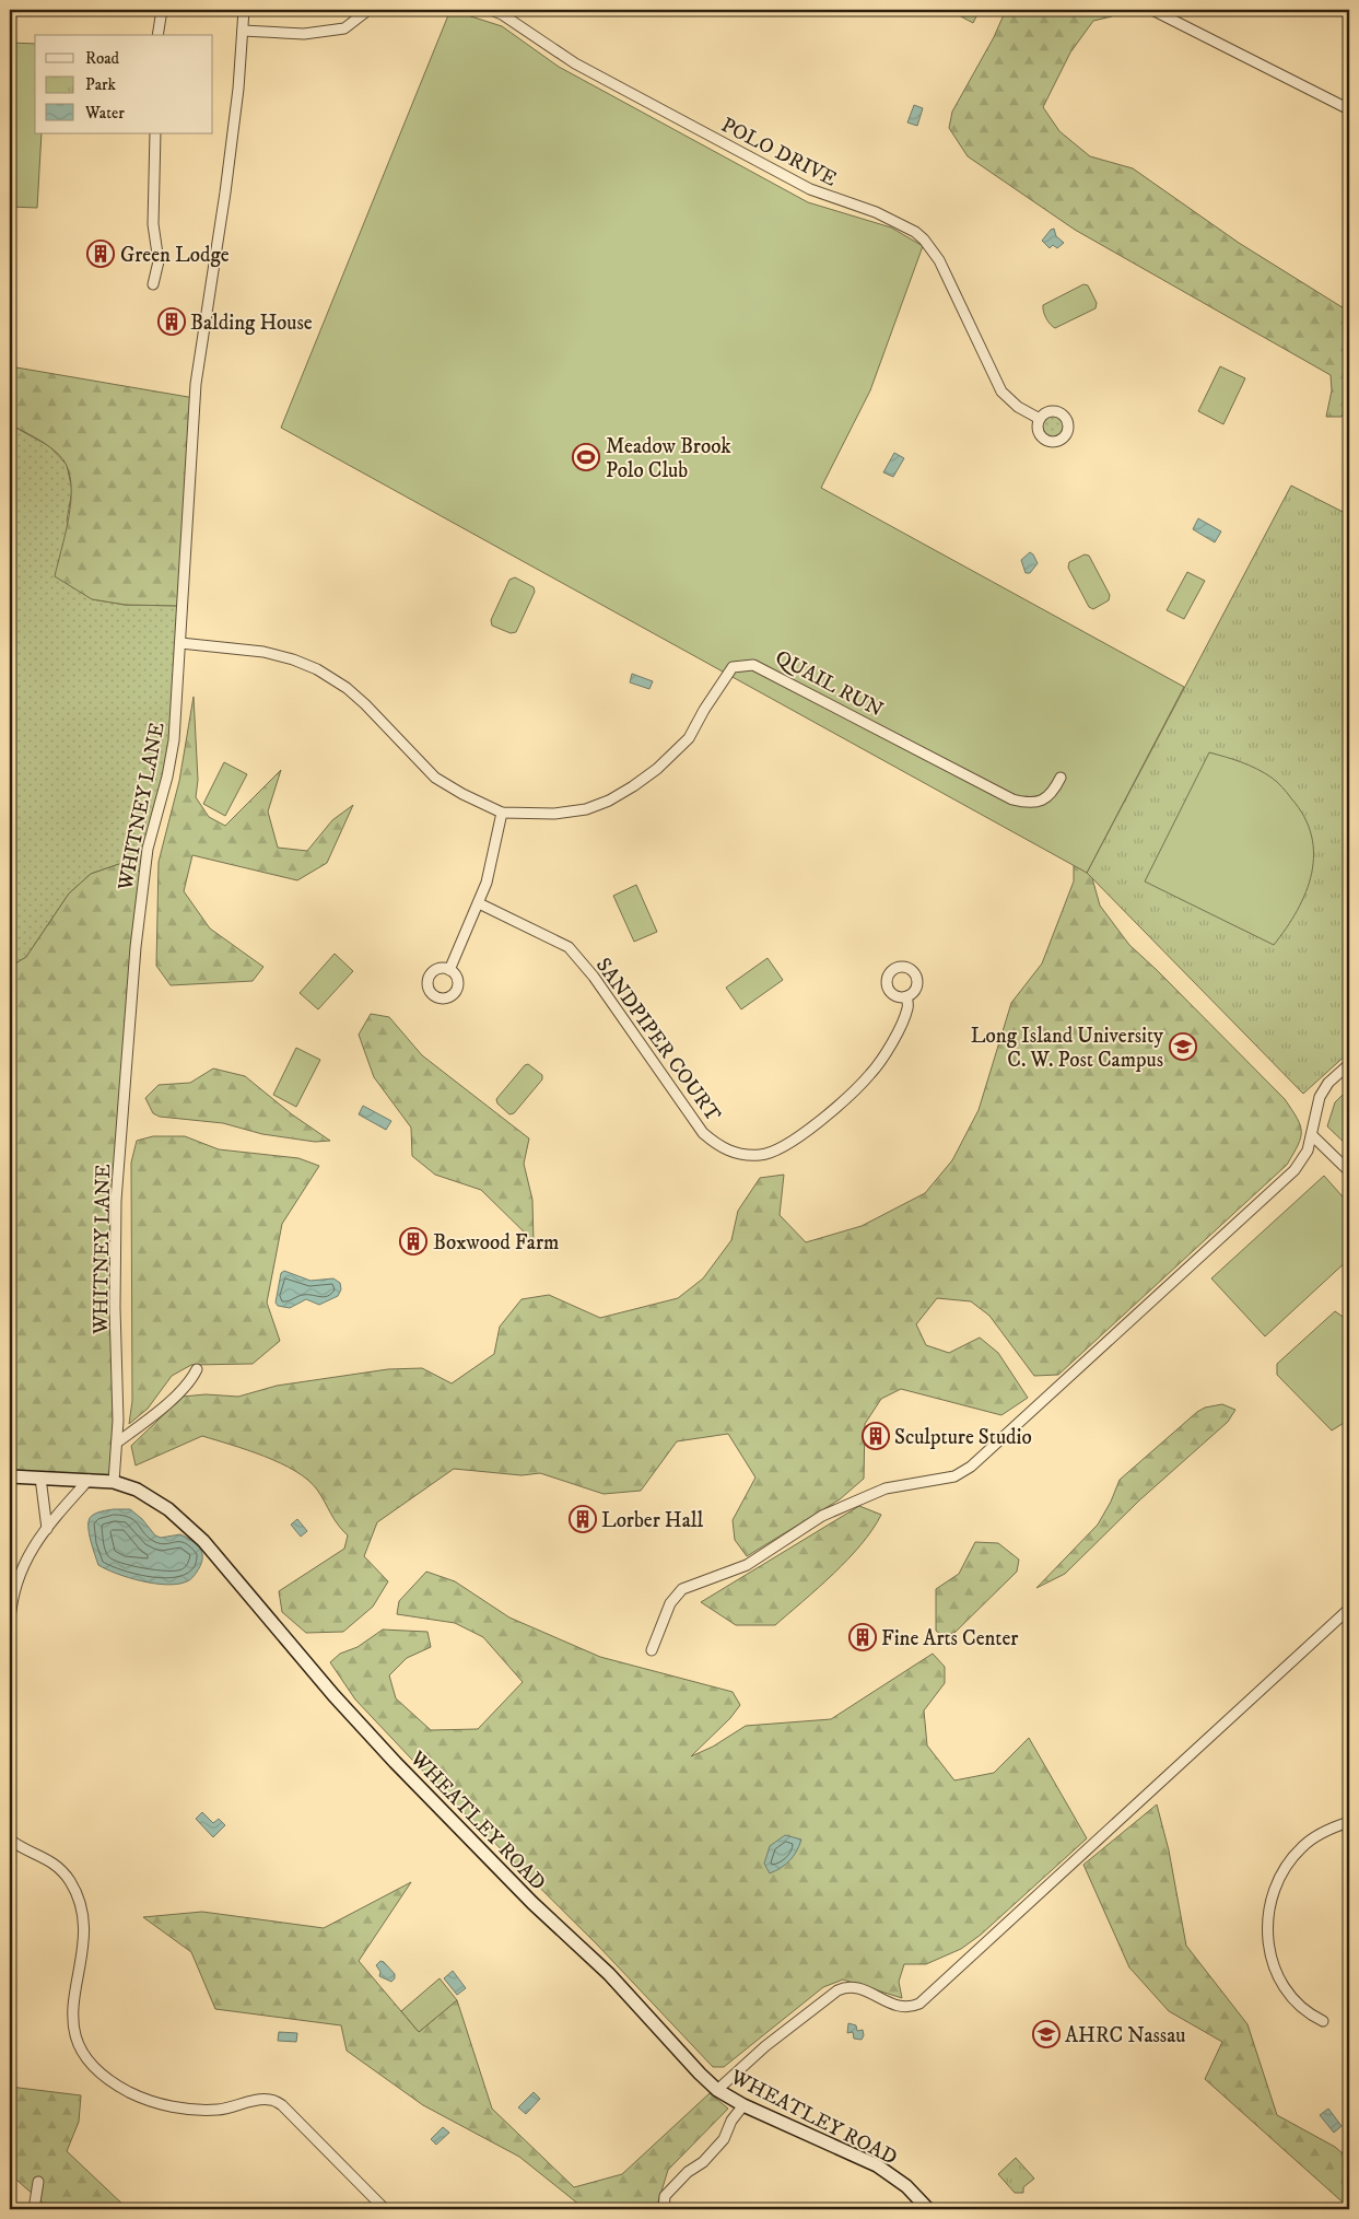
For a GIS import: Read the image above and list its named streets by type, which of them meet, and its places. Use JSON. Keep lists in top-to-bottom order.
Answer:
{
  "streets": {
    "main road": ["WHEATLEY ROAD"],
    "street": [
      "POLO DRIVE",
      "QUAIL RUN",
      "WHITNEY LANE",
      "SANDPIPER COURT"
    ]
  },
  "crossings": [
    ["QUAIL RUN", "WHITNEY LANE"],
    ["WHITNEY LANE", "WHEATLEY ROAD"]
  ],
  "places": {
    "building": [
      "Green Lodge",
      "Balding House",
      "Boxwood Farm",
      "Sculpture Studio",
      "Lorber Hall",
      "Fine Arts Center"
    ],
    "sports": ["Meadow Brook Polo Club"],
    "school or university": ["Long Island University C. W. Post Campus", "AHRC Nassau"]
  },
  "legend": ["Road", "Park", "Water"]
}
